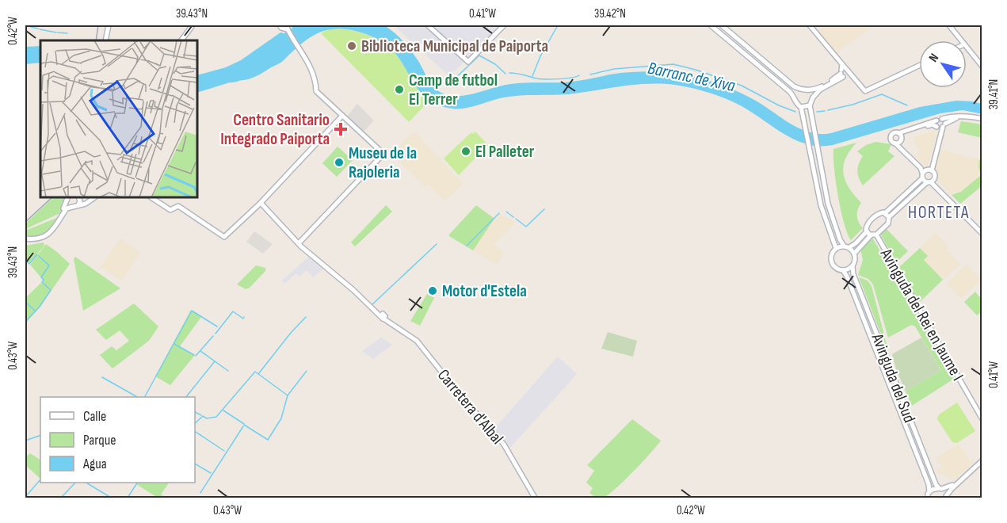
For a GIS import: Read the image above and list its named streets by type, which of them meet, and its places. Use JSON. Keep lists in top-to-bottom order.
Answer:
{
  "streets": {
    "street": ["Avinguda del Rei en Jaume I", "Avinguda del Sud", "Carretera d'Albal"]
  },
  "districts": ["HORTETA"],
  "water": ["Barranc de Xiva"],
  "places": {
    "other": [
      "Biblioteca Municipal de Paiporta",
      "Camp de futbol El Terrer",
      "El Palleter",
      "Museu de la Rajoleria",
      "Motor d'Estela"
    ],
    "health": ["Centro Sanitario Integrado Paiporta"]
  },
  "legend": ["Calle", "Parque", "Agua"],
  "north": "top left",
  "coordinates": [
    "39.43°N",
    "0.41°W",
    "39.42°N",
    "0.42°W",
    "39.41°N",
    "0.43°W"
  ]
}
